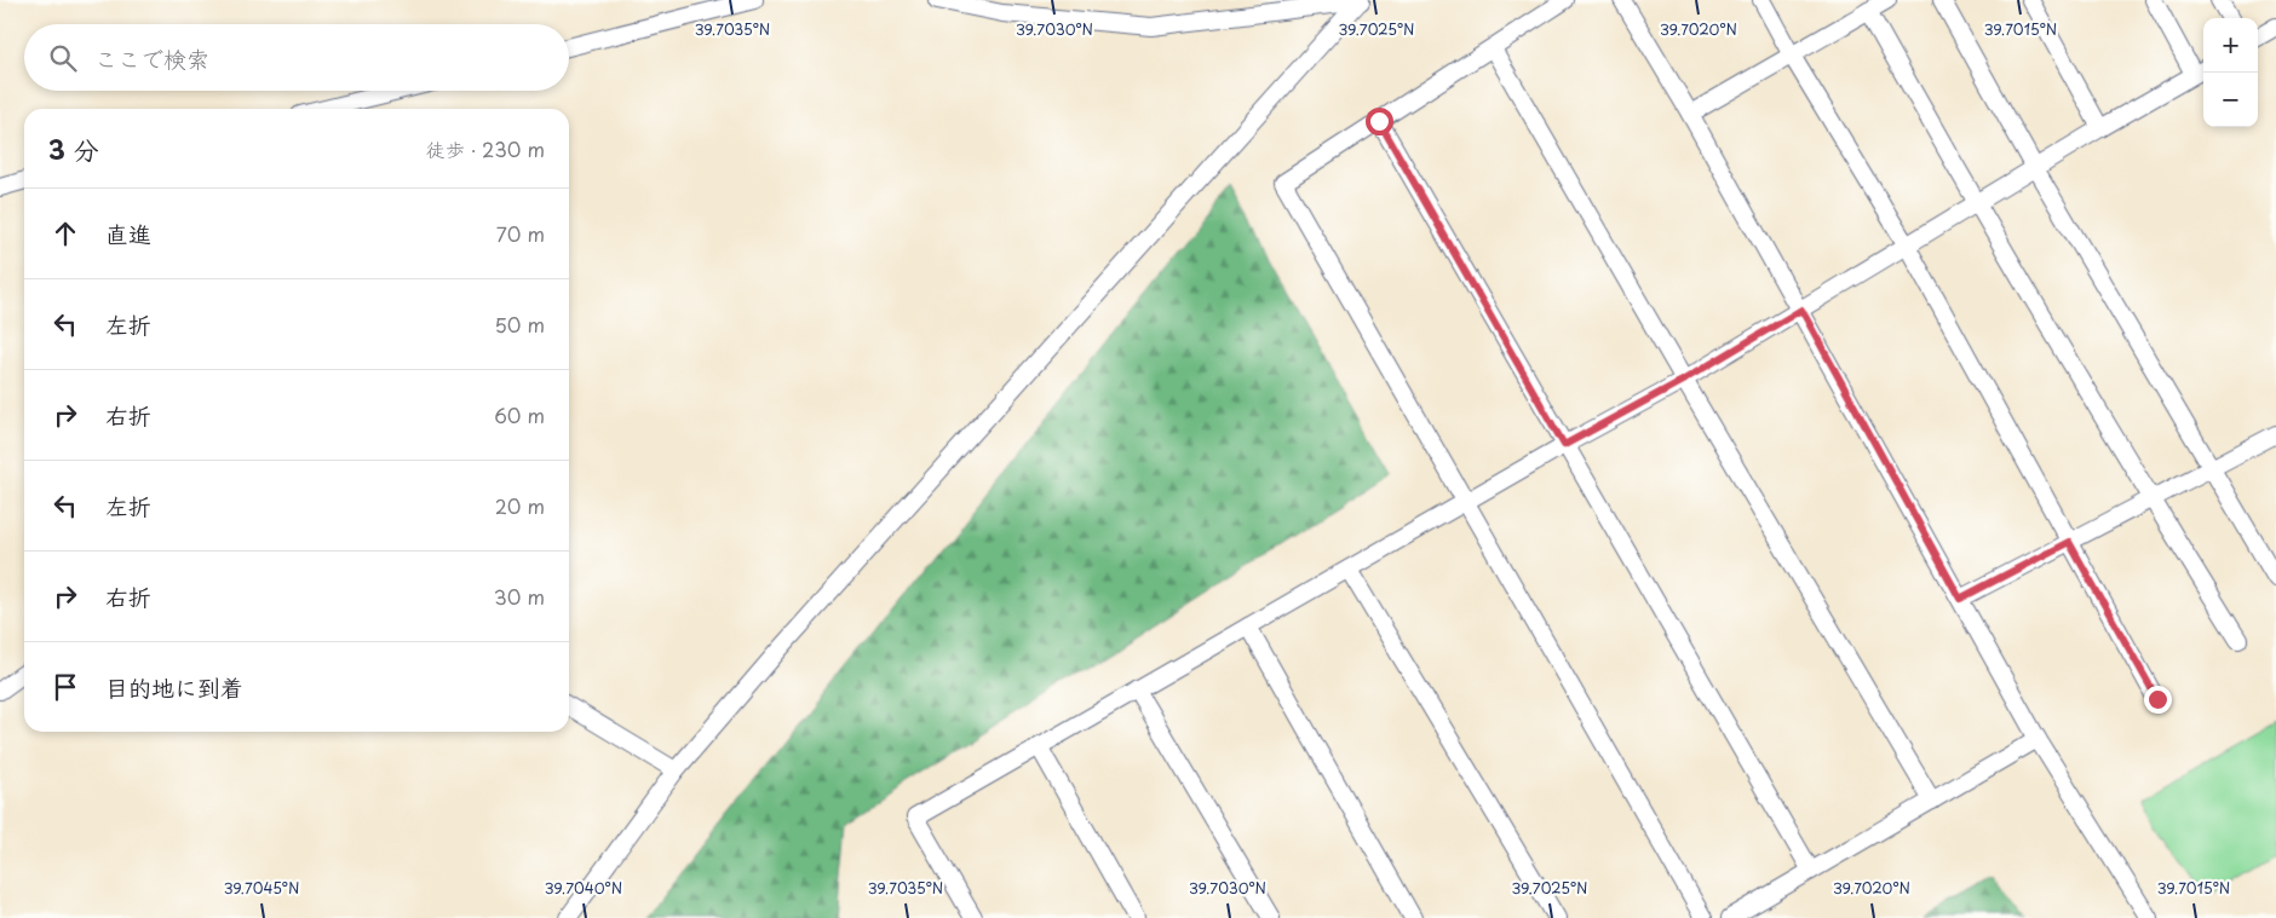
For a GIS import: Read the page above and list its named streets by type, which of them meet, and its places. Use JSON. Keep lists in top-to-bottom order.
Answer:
{
  "page": {
    "map_buttons": ["+", "−"],
    "search": "ここで検索",
    "heading": ["3 分", "徒歩 · 230 m"],
    "list": [
      ["直進", "70 m"],
      ["左折", "50 m"],
      ["右折", "60 m"],
      ["左折", "20 m"],
      ["右折", "30 m"],
      "目的地に到着"
    ]
  },
  "coordinates": [
    "39.7035°N",
    "39.7030°N",
    "39.7025°N",
    "39.7015°N",
    "39.7020°N",
    "39.7045°N",
    "39.7040°N"
  ]
}
